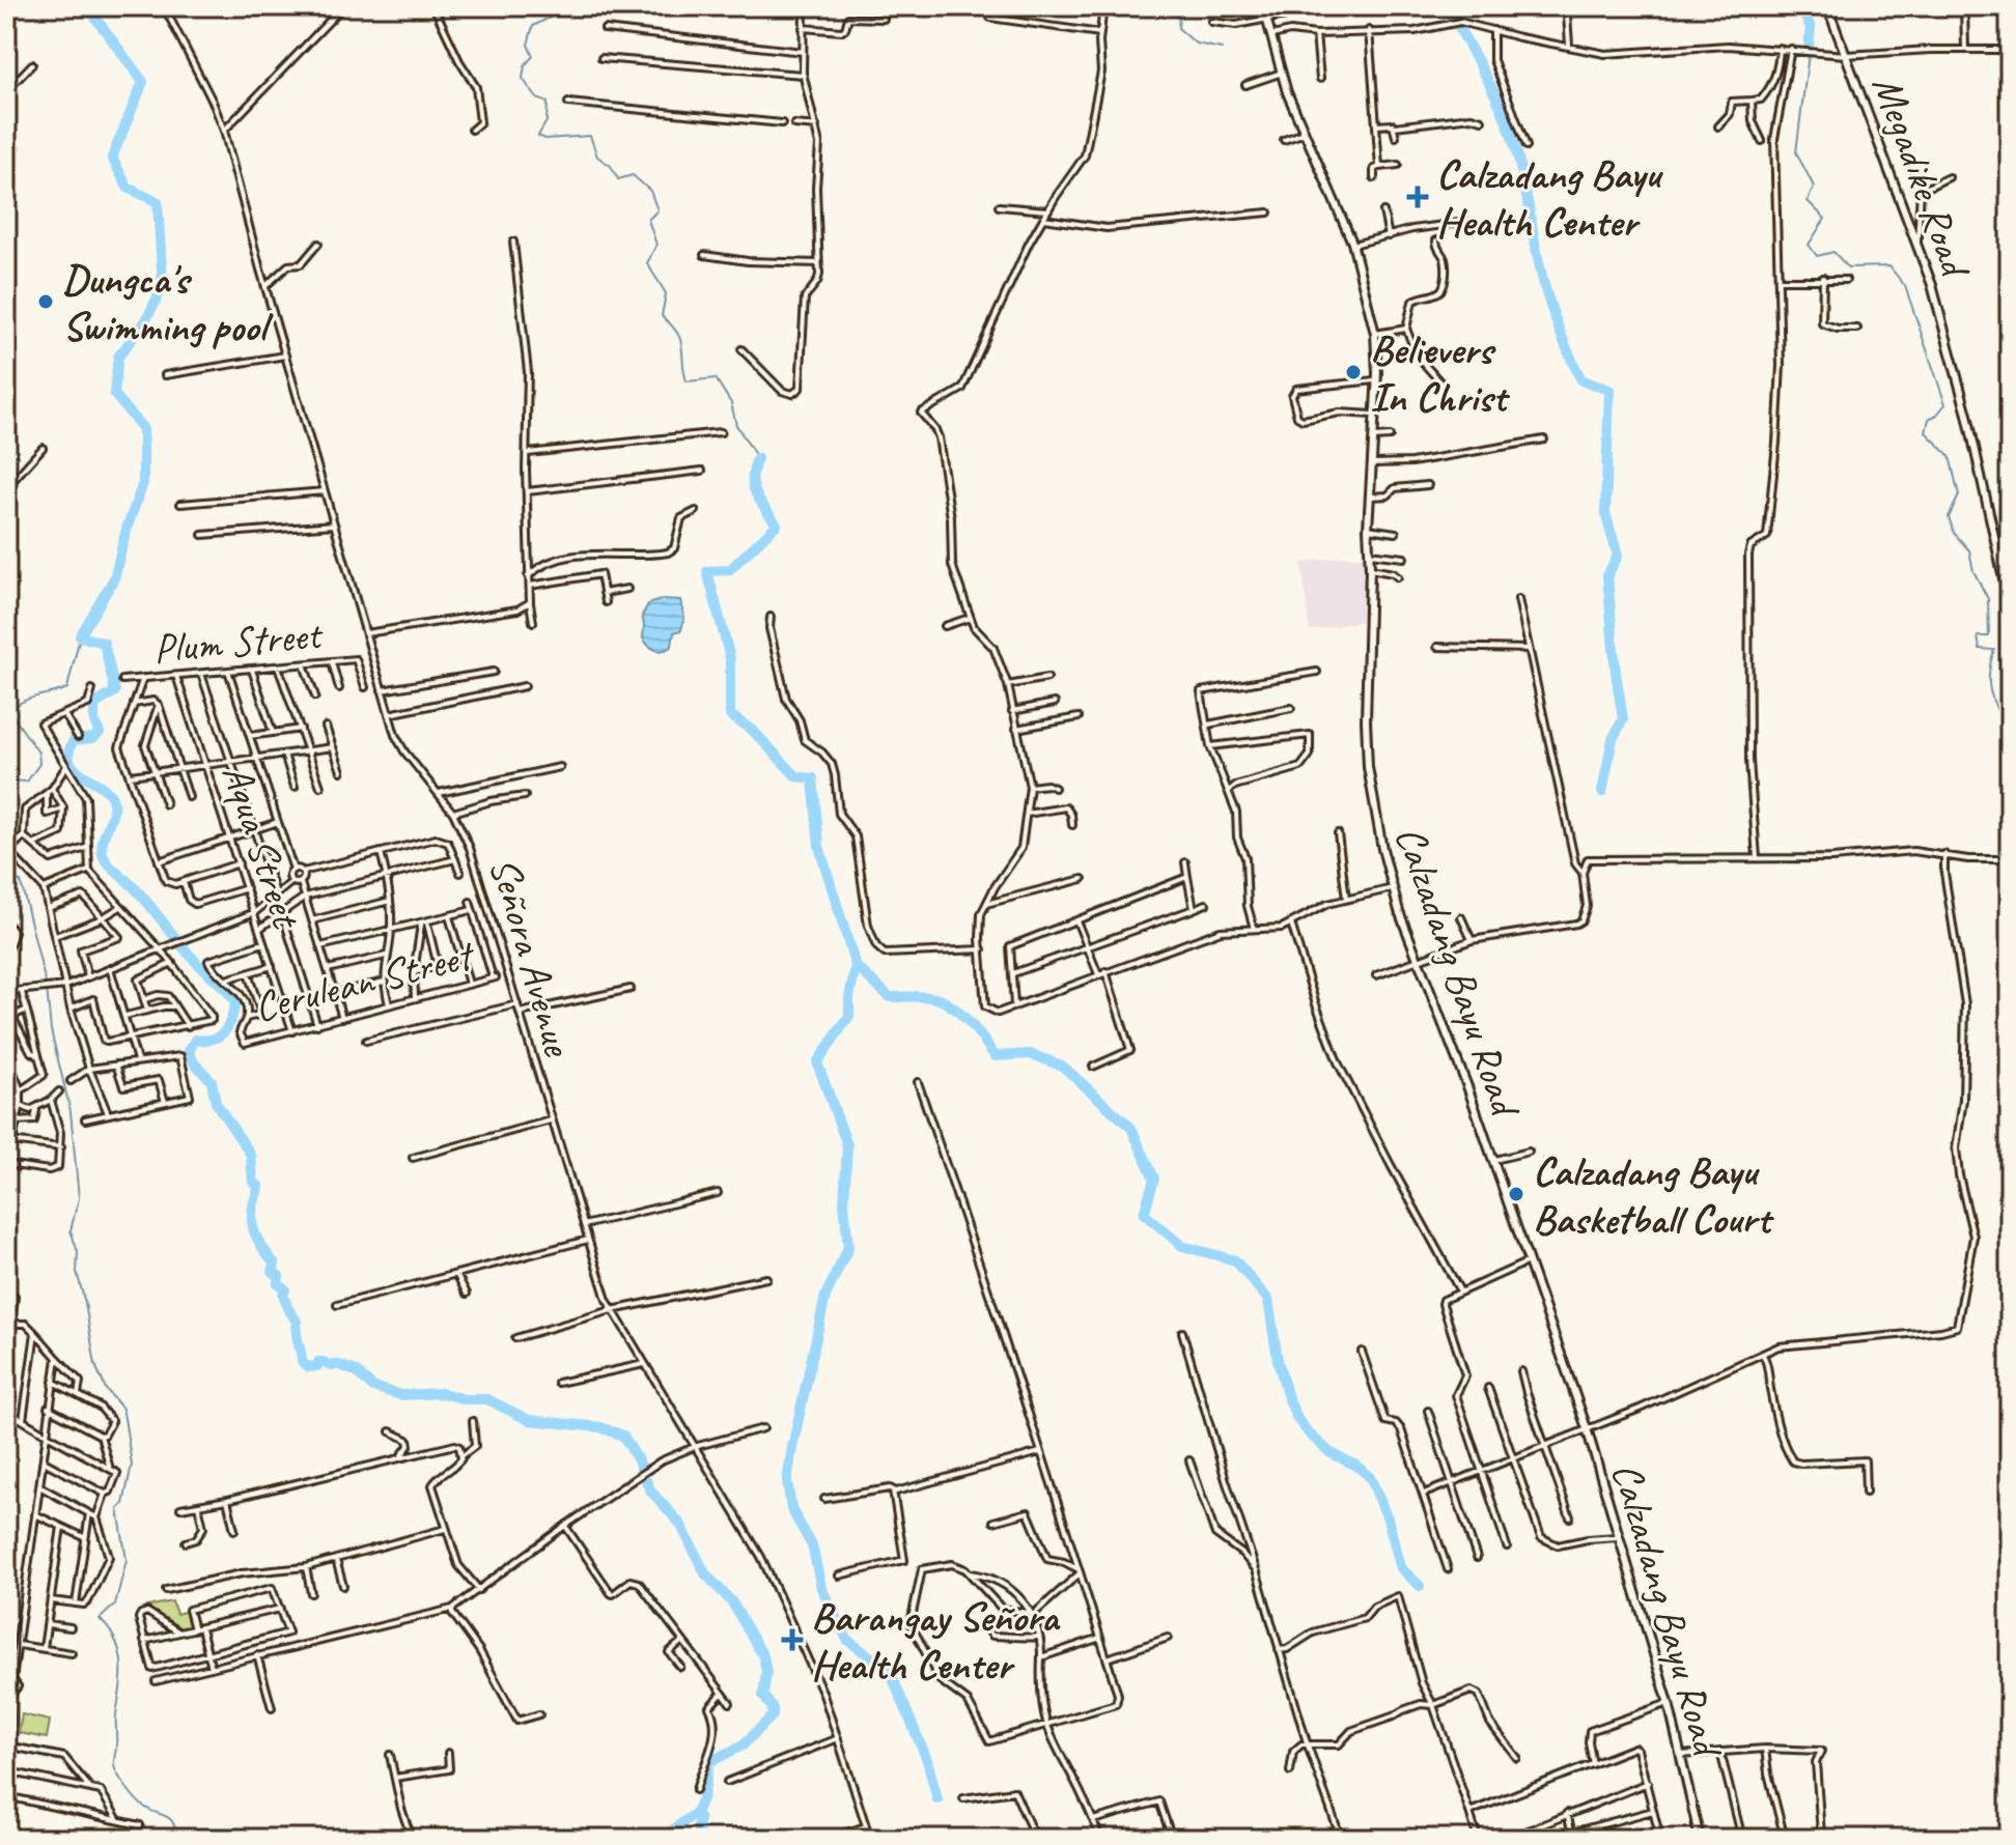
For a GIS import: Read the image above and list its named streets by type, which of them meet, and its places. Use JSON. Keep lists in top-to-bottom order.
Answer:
{
  "streets": {
    "street": [
      "Megadike Road",
      "Plum Street",
      "Aqua Street",
      "Señora Avenue",
      "Calzadang Bayu Road",
      "Cerulean Street"
    ]
  },
  "crossings": [
    ["Plum Street", "Aqua Street"],
    ["Aqua Street", "Cerulean Street"]
  ],
  "places": {
    "health": ["Calzadang Bayu Health Center", "Barangay Señora Health Center"],
    "other": ["Dungca's Swimming pool", "Believers In Christ", "Calzadang Bayu Basketball Court"]
  }
}
